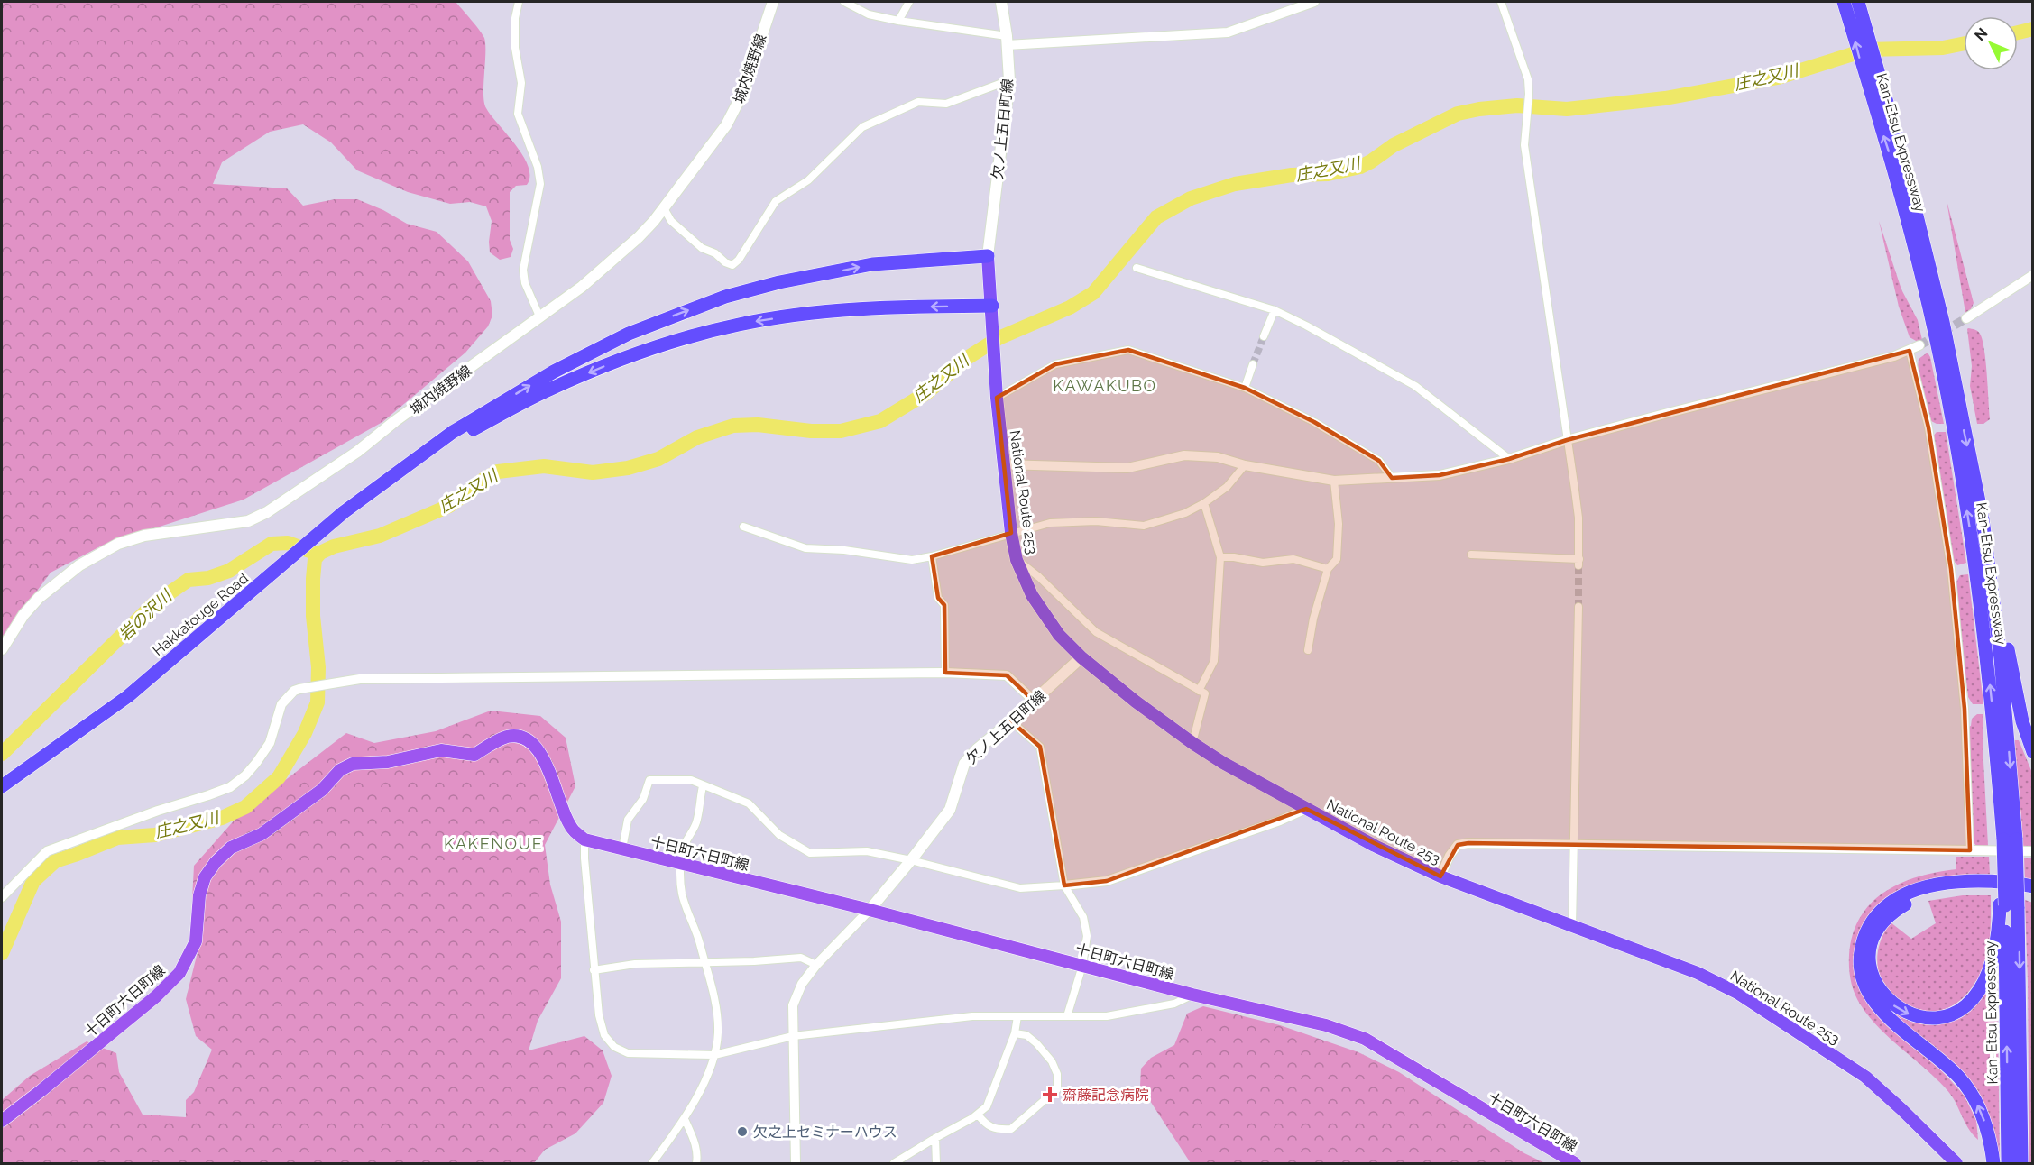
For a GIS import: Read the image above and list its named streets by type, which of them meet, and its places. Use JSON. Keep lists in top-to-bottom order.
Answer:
{
  "streets": {
    "highway": ["Kan-Etsu Expressway", "National Route 253", "Hakkatouge Road"],
    "main road": ["城内焼野線", "欠ノ上五日町線", "十日町六日町線"]
  },
  "crossings": [
    ["欠ノ上五日町線", "National Route 253"],
    ["欠ノ上五日町線", "十日町六日町線"]
  ],
  "districts": ["KAWAKUBO", "KAKENOUE"],
  "water": ["庄之又川", "岩の沢川"],
  "places": {
    "health": ["齋藤記念病院"],
    "other": ["欠之上セミナーハウス"]
  },
  "north": "top left"
}
